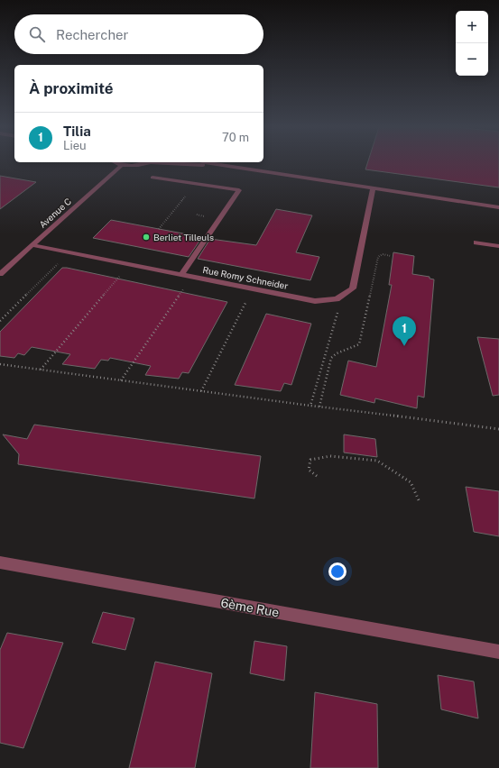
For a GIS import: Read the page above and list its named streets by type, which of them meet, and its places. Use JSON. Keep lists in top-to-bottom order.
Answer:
{
  "streets": {
    "street": ["Avenue C", "Rue Romy Schneider", "6ème Rue"]
  },
  "crossings": [
    ["Avenue C", "Rue Romy Schneider"]
  ],
  "places": ["Berliet Tilleuls"],
  "page": {
    "map_buttons": ["+", "−"],
    "search": "Rechercher",
    "heading": "À proximité",
    "list": [
      {
        "mark": "1",
        "name": "Tilia",
        "note": "Lieu",
        "value": "70 m"
      }
    ],
    "pins": "1"
  }
}
